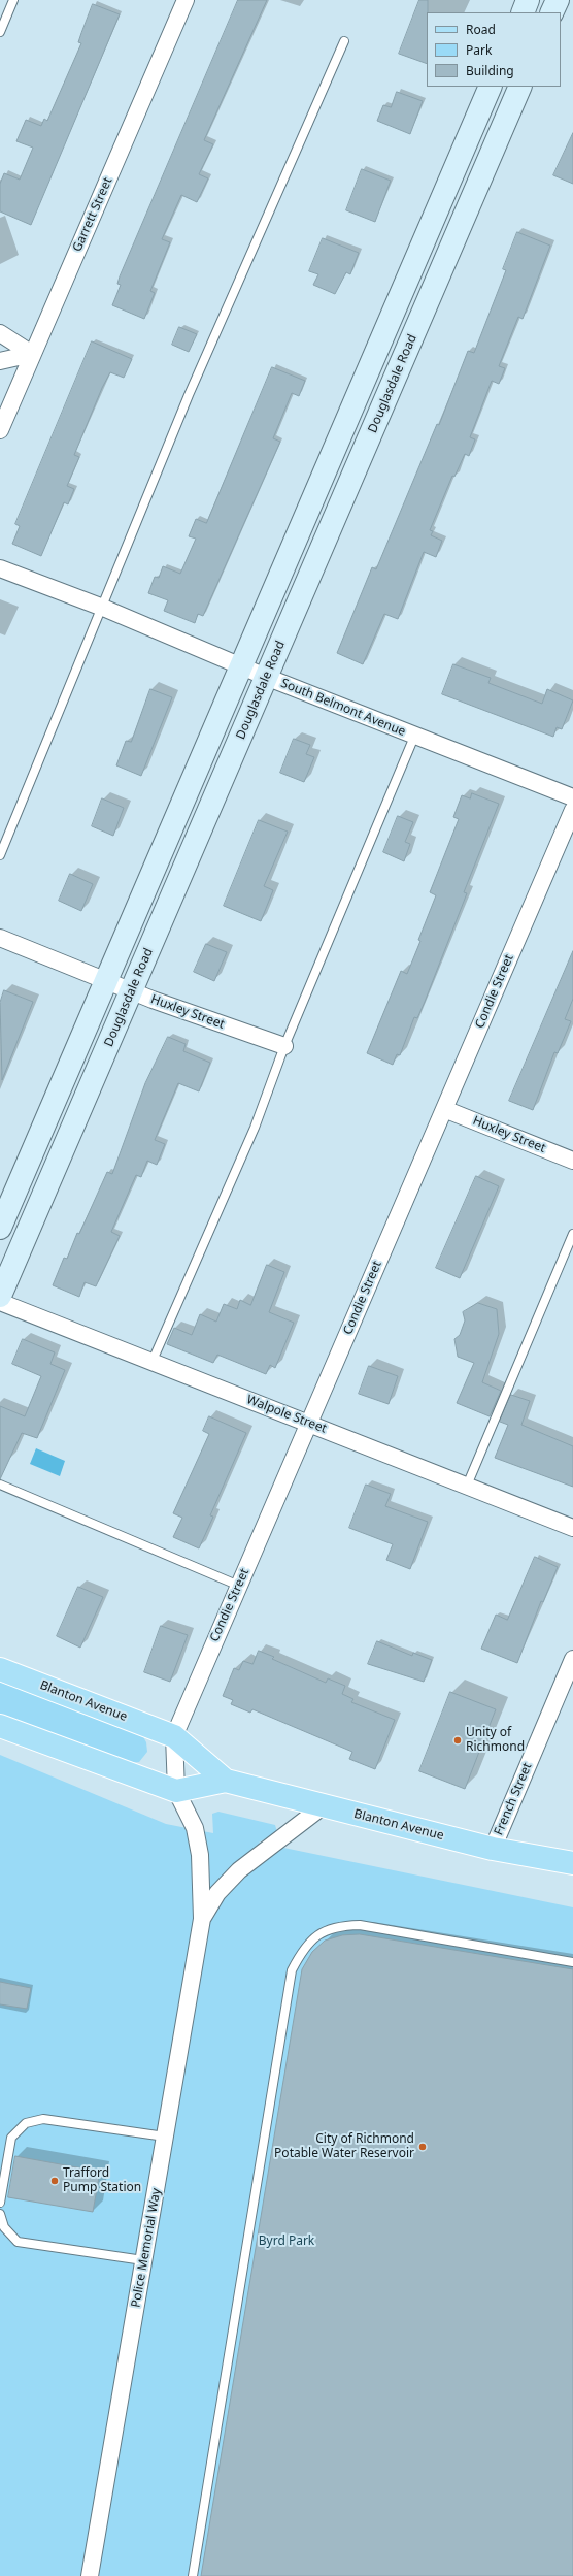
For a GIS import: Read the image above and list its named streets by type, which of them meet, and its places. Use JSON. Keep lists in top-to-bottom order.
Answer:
{
  "streets": {
    "main road": ["Blanton Avenue"],
    "street": [
      "Garrett Street",
      "Douglasdale Road",
      "South Belmont Avenue",
      "Condie Street",
      "Huxley Street",
      "Walpole Street",
      "French Street",
      "Police Memorial Way"
    ]
  },
  "crossings": [
    ["Douglasdale Road", "South Belmont Avenue"],
    ["Douglasdale Road", "Huxley Street"],
    ["Condie Street", "Huxley Street"],
    ["Condie Street", "Walpole Street"],
    ["Condie Street", "Blanton Avenue"],
    ["Condie Street", "Police Memorial Way"],
    ["Blanton Avenue", "French Street"],
    ["Blanton Avenue", "Police Memorial Way"]
  ],
  "parks": ["Byrd Park"],
  "places": ["Unity of Richmond", "City of Richmond Potable Water Reservoir", "Trafford Pump Station"],
  "legend": ["Road", "Park", "Building"]
}
